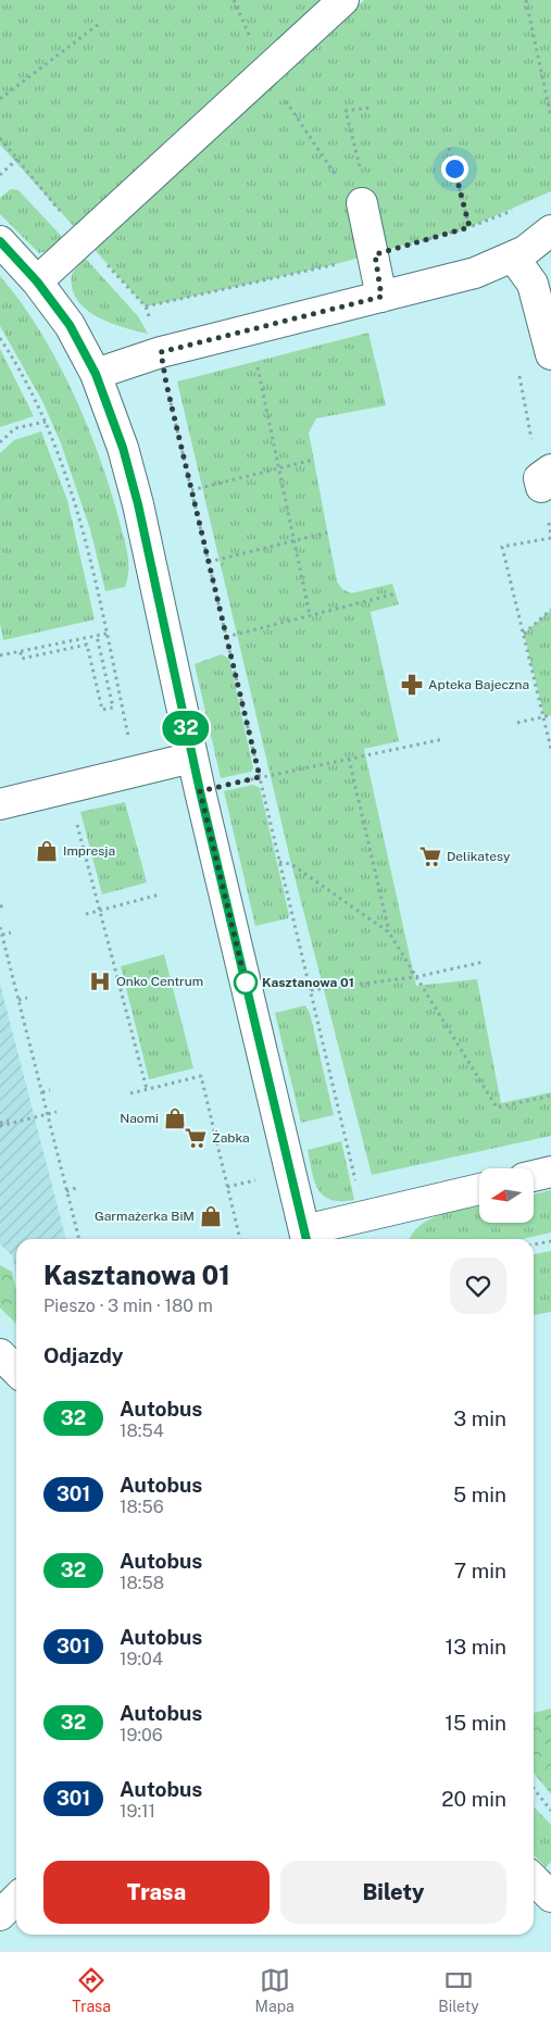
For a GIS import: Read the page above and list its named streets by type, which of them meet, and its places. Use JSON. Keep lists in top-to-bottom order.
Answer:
{
  "places": {
    "pharmacy": ["Apteka Bajeczna"],
    "shop": ["Impresja", "Naomi", "Garmażerka BiM"],
    "supermarket": ["Delikatesy", "Żabka"],
    "hospital": ["Onko Centrum"],
    "other": ["Kasztanowa 01"]
  },
  "lines": ["bus line 32"],
  "north": "left",
  "page": {
    "on_map": "32",
    "heading": [
      ["Kasztanowa 01", "Pieszo · 3 min · 180 m"],
      "Odjazdy"
    ],
    "list": [
      {
        "mark": "32",
        "name": "Autobus",
        "note": "18:54",
        "value": "3 min"
      },
      {
        "mark": "301",
        "name": "Autobus",
        "note": "18:56",
        "value": "5 min"
      },
      {
        "mark": "32",
        "name": "Autobus",
        "note": "18:58",
        "value": "7 min"
      },
      {
        "mark": "301",
        "name": "Autobus",
        "note": "19:04",
        "value": "13 min"
      },
      {
        "mark": "32",
        "name": "Autobus",
        "note": "19:06",
        "value": "15 min"
      },
      {
        "mark": "301",
        "name": "Autobus",
        "note": "19:11",
        "value": "20 min"
      }
    ],
    "buttons": ["Trasa", "Bilety"],
    "tabs": ["Trasa", "Mapa", "Bilety"]
  }
}
